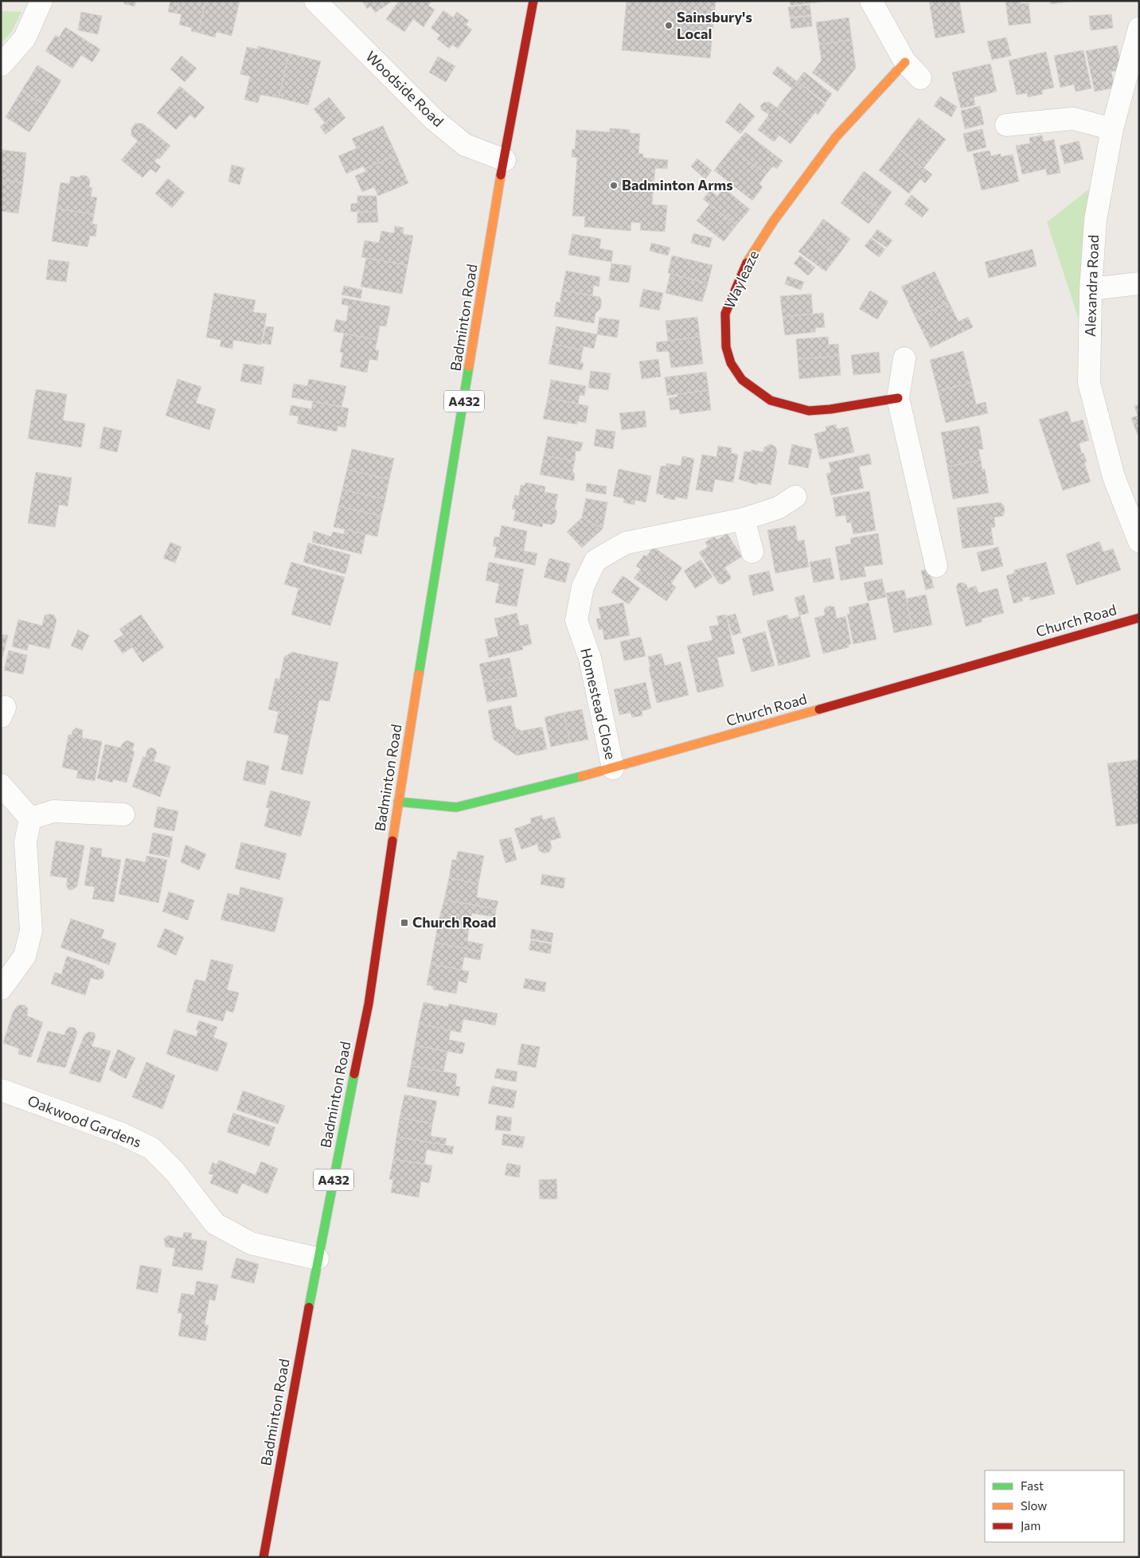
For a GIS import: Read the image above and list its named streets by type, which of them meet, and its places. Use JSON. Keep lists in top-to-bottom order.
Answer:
{
  "streets": {
    "main road": [
      "Wayleaze",
      "Badminton Road",
      "A432",
      "Church Road"
    ],
    "street": [
      "Woodside Road",
      "Alexandra Road",
      "Homestead Close",
      "Oakwood Gardens"
    ]
  },
  "crossings": [
    ["Woodside Road", "Badminton Road"],
    ["Badminton Road", "Church Road"],
    ["Badminton Road", "Oakwood Gardens"],
    ["Church Road", "Homestead Close"]
  ],
  "places": {
    "other": ["Sainsbury's Local", "Badminton Arms"],
    "transit": ["Church Road"]
  },
  "legend": ["Fast", "Slow", "Jam"]
}
